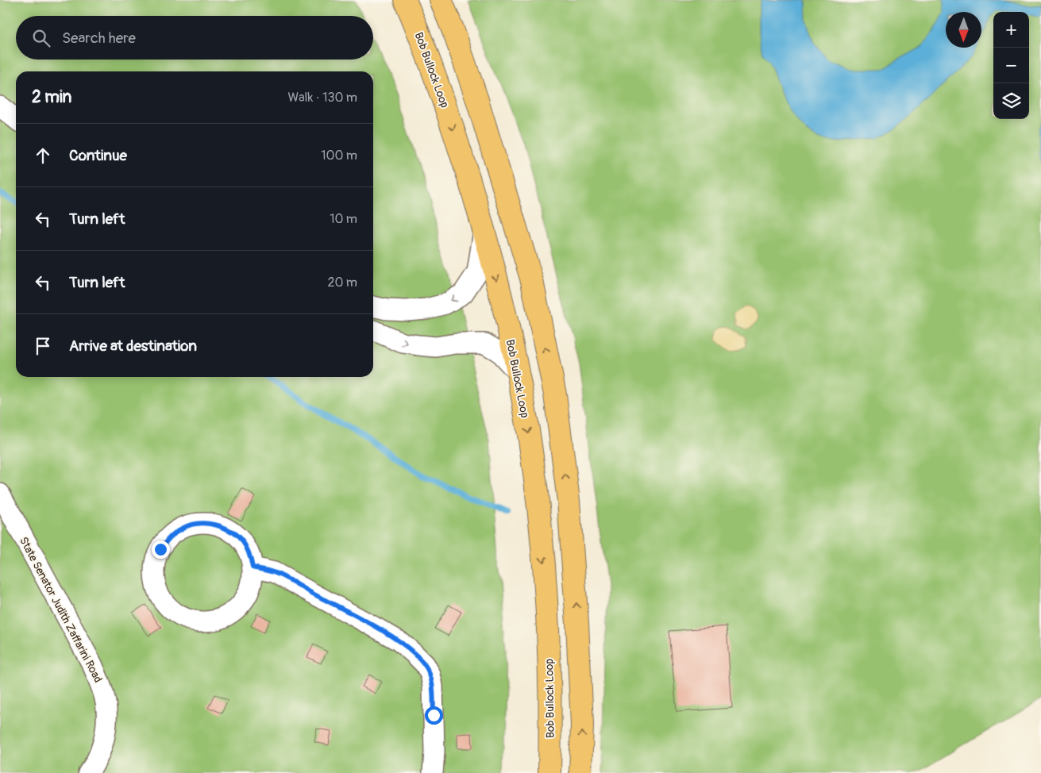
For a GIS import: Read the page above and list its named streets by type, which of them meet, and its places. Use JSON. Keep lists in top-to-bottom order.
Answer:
{
  "streets": {
    "highway": ["Bob Bullock Loop"],
    "street": ["State Senator Judith Zaffarini Road"]
  },
  "north": "bottom",
  "page": {
    "map_buttons": ["+", "−"],
    "search": "Search here",
    "heading": ["2 min", "Walk · 130 m"],
    "list": [
      ["Continue", "100 m"],
      ["Turn left", "10 m"],
      ["Turn left", "20 m"],
      "Arrive at destination"
    ]
  }
}
